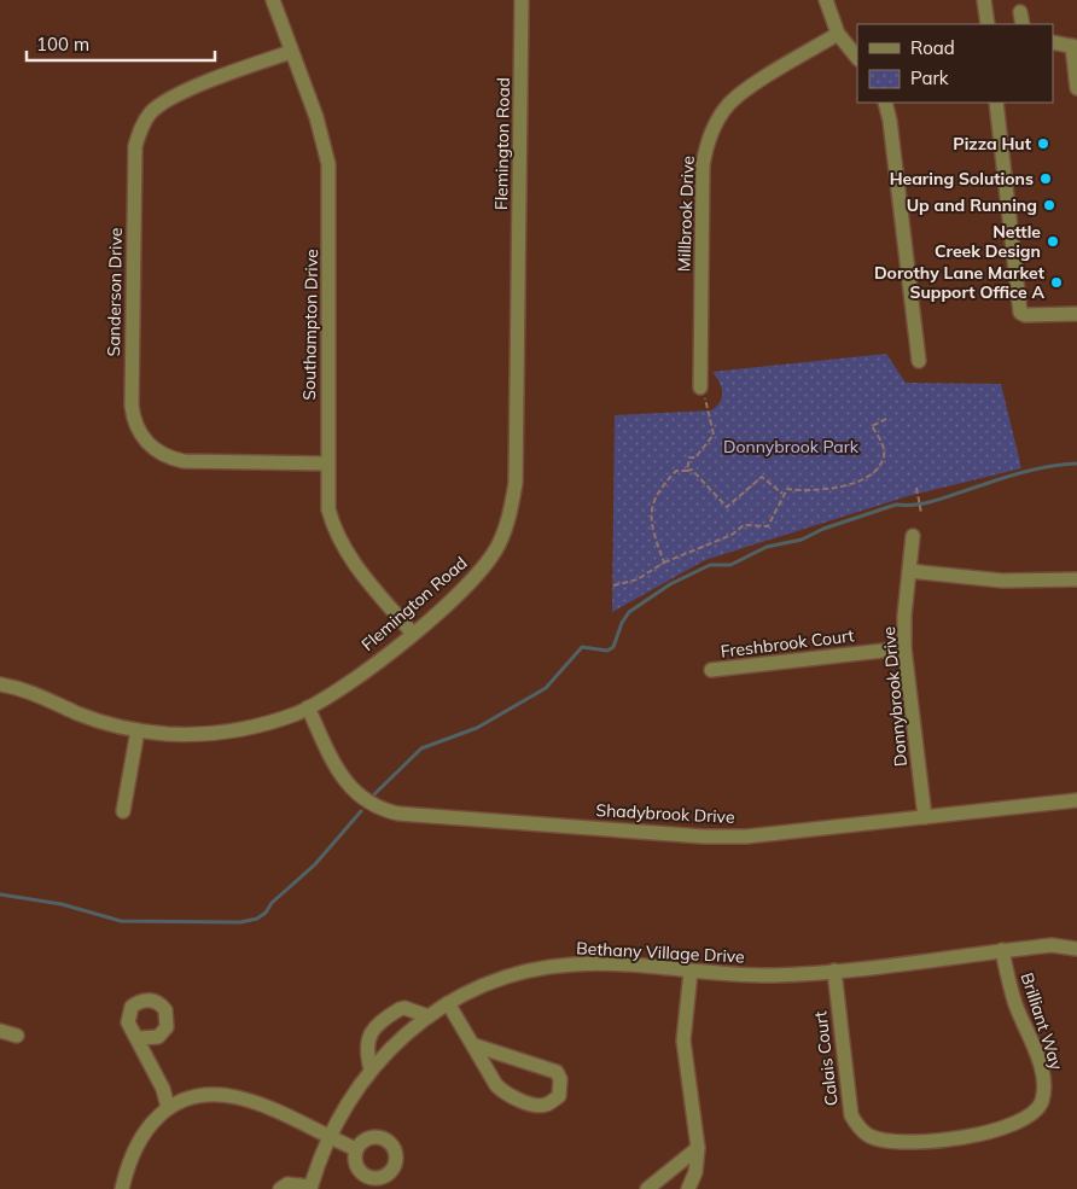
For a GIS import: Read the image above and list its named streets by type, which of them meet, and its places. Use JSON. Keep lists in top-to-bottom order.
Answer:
{
  "streets": {
    "street": [
      "Flemington Road",
      "Millbrook Drive",
      "Sanderson Drive",
      "Southampton Drive",
      "Freshbrook Court",
      "Donnybrook Drive",
      "Shadybrook Drive",
      "Bethany Village Drive",
      "Brilliant Way",
      "Calais Court"
    ]
  },
  "crossings": [
    ["Flemington Road", "Southampton Drive"],
    ["Flemington Road", "Shadybrook Drive"],
    ["Sanderson Drive", "Southampton Drive"],
    ["Freshbrook Court", "Donnybrook Drive"],
    ["Donnybrook Drive", "Shadybrook Drive"],
    ["Bethany Village Drive", "Brilliant Way"],
    ["Bethany Village Drive", "Calais Court"],
    ["Brilliant Way", "Calais Court"]
  ],
  "parks": ["Donnybrook Park"],
  "places": [
    "Pizza Hut",
    "Hearing Solutions",
    "Up and Running",
    "Nettle Creek Design",
    "Dorothy Lane Market Support Office A"
  ],
  "legend": ["Road", "Park"],
  "scale_bar": "100 m"
}
